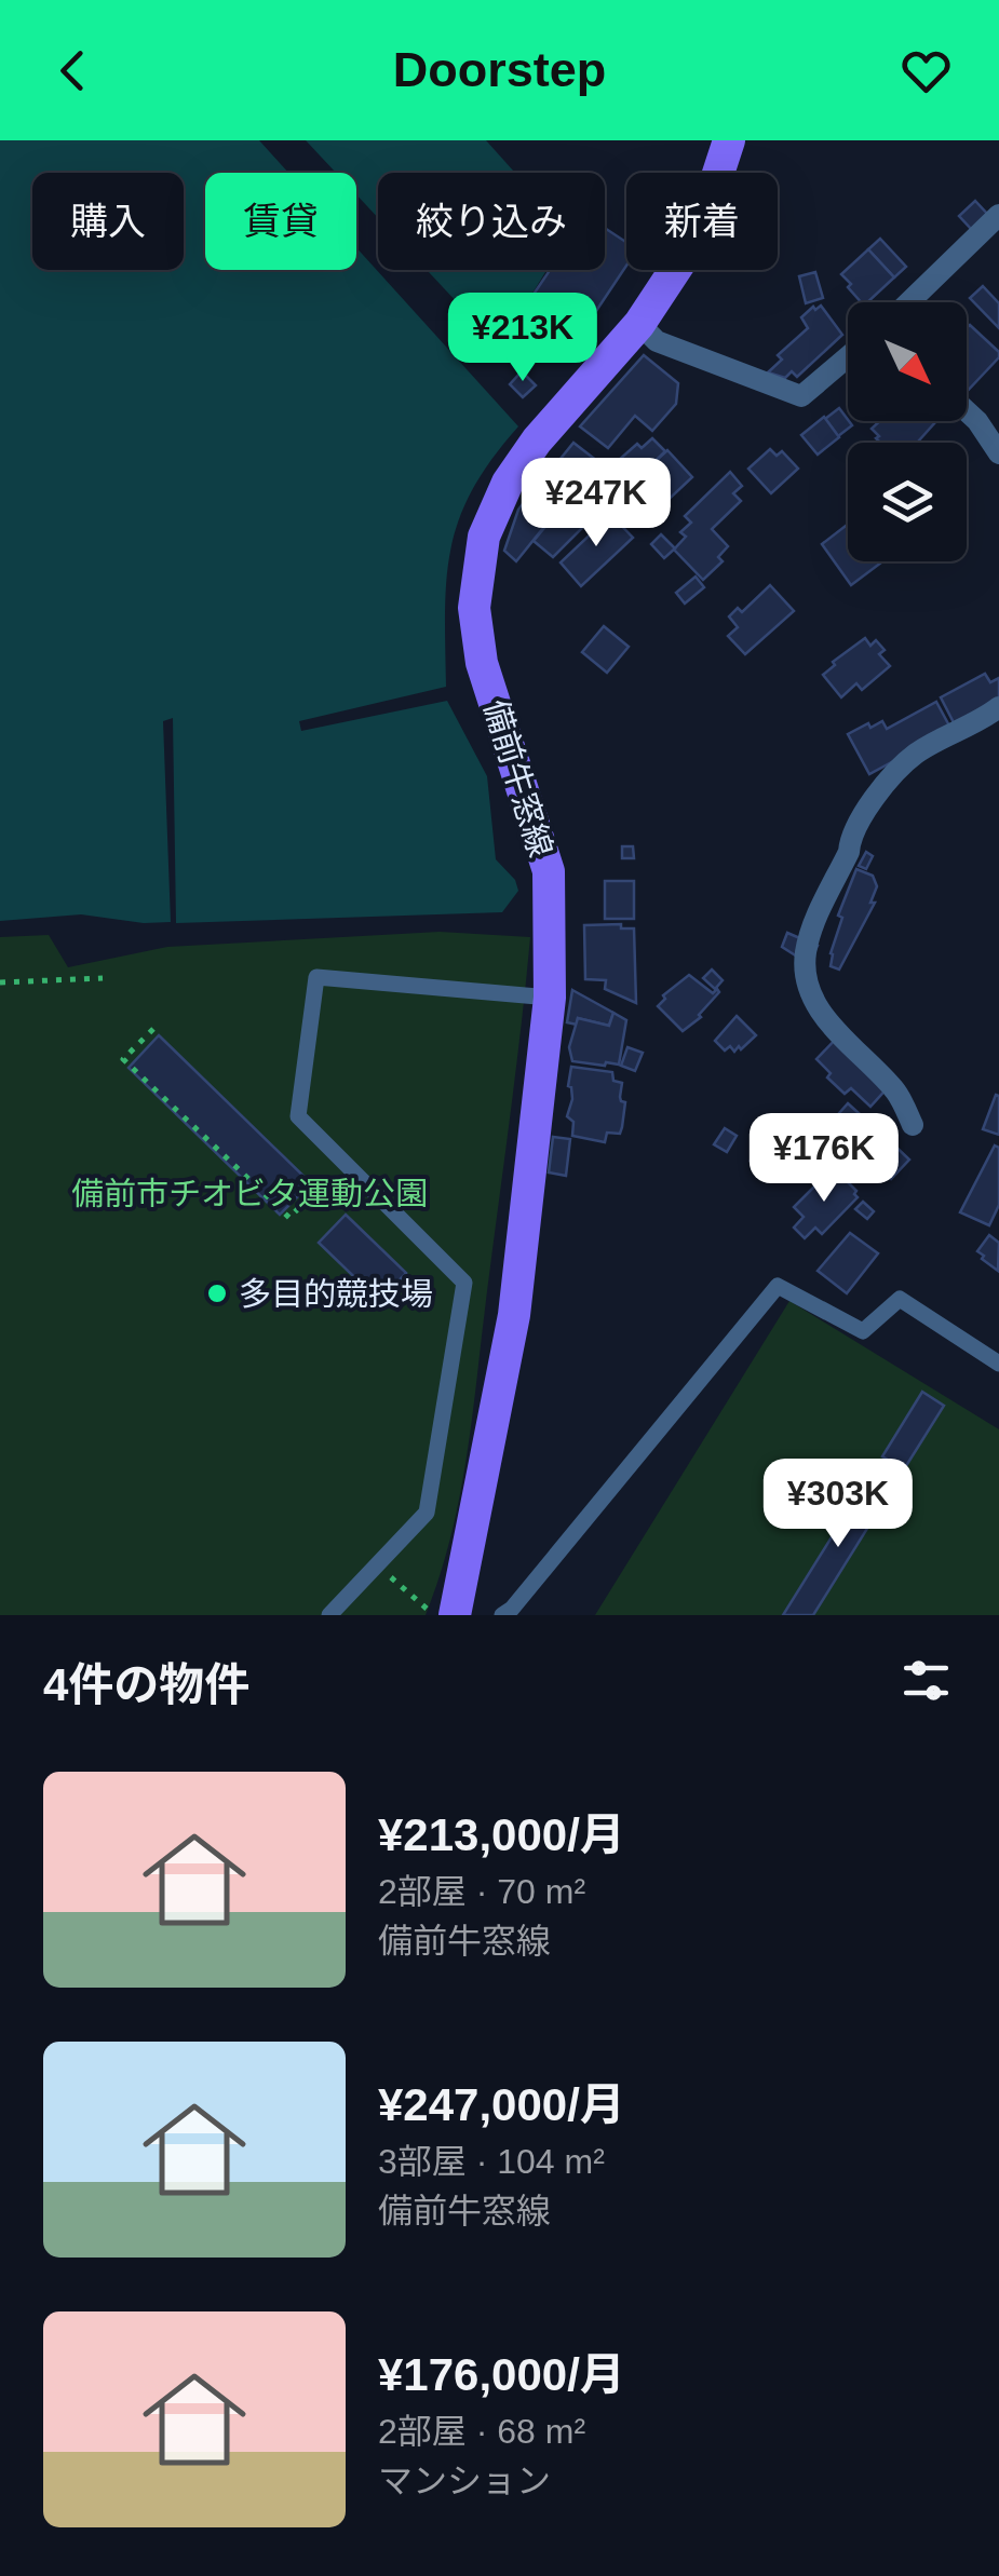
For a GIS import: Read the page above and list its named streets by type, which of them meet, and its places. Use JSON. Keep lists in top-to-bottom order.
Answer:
{
  "streets": {
    "main road": ["備前牛窓線"]
  },
  "parks": ["備前市チオビタ運動公園"],
  "places": ["多目的競技場"],
  "north": "bottom right",
  "page": {
    "header": "Doorstep",
    "chip": [
      "購入",
      "賃貸",
      "絞り込み",
      "新着"
    ],
    "price": [
      "¥213K",
      "¥247K",
      "¥176K",
      "¥303K"
    ],
    "heading": "4件の物件",
    "list": [
      {
        "name": "¥213,000/月",
        "note": "2部屋 · 70 m² · 備前牛窓線"
      },
      {
        "name": "¥247,000/月",
        "note": "3部屋 · 104 m² · 備前牛窓線"
      },
      {
        "name": "¥176,000/月",
        "note": "2部屋 · 68 m² · マンション"
      }
    ]
  }
}
